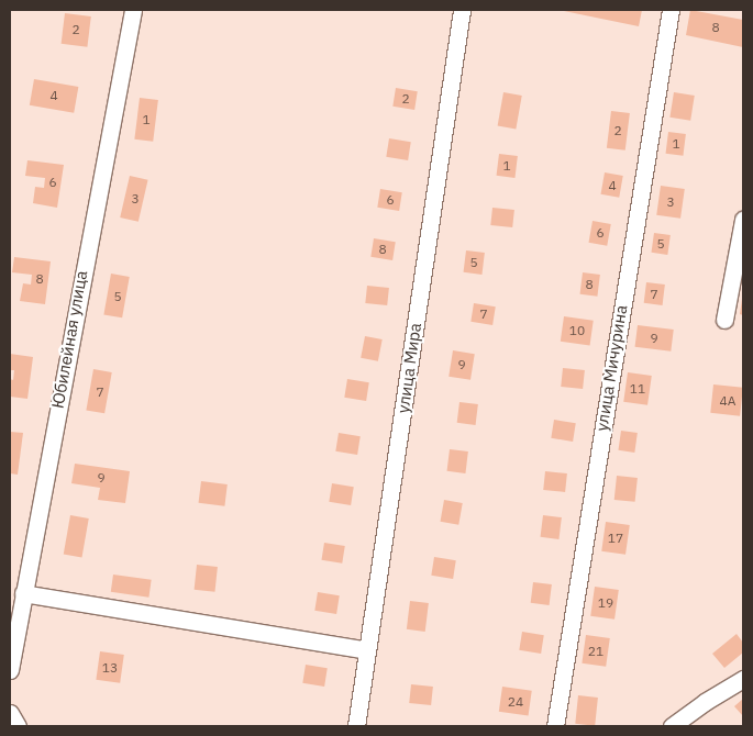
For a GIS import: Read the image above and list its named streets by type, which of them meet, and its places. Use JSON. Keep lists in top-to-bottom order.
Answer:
{
  "streets": {
    "street": ["Юбилейная улица", "улица Мира", "улица Мичурина"]
  },
  "house_numbers": [
    "8",
    "2",
    "4",
    "2",
    "1",
    "2",
    "1",
    "1",
    "6",
    "4",
    "3",
    "6",
    "3",
    "6",
    "5",
    "8",
    "5",
    "8",
    "8",
    "7",
    "5",
    "7",
    "10",
    "9",
    "9",
    "11",
    "7",
    "4А",
    "9",
    "17",
    "19",
    "21",
    "13",
    "24"
  ]
}
